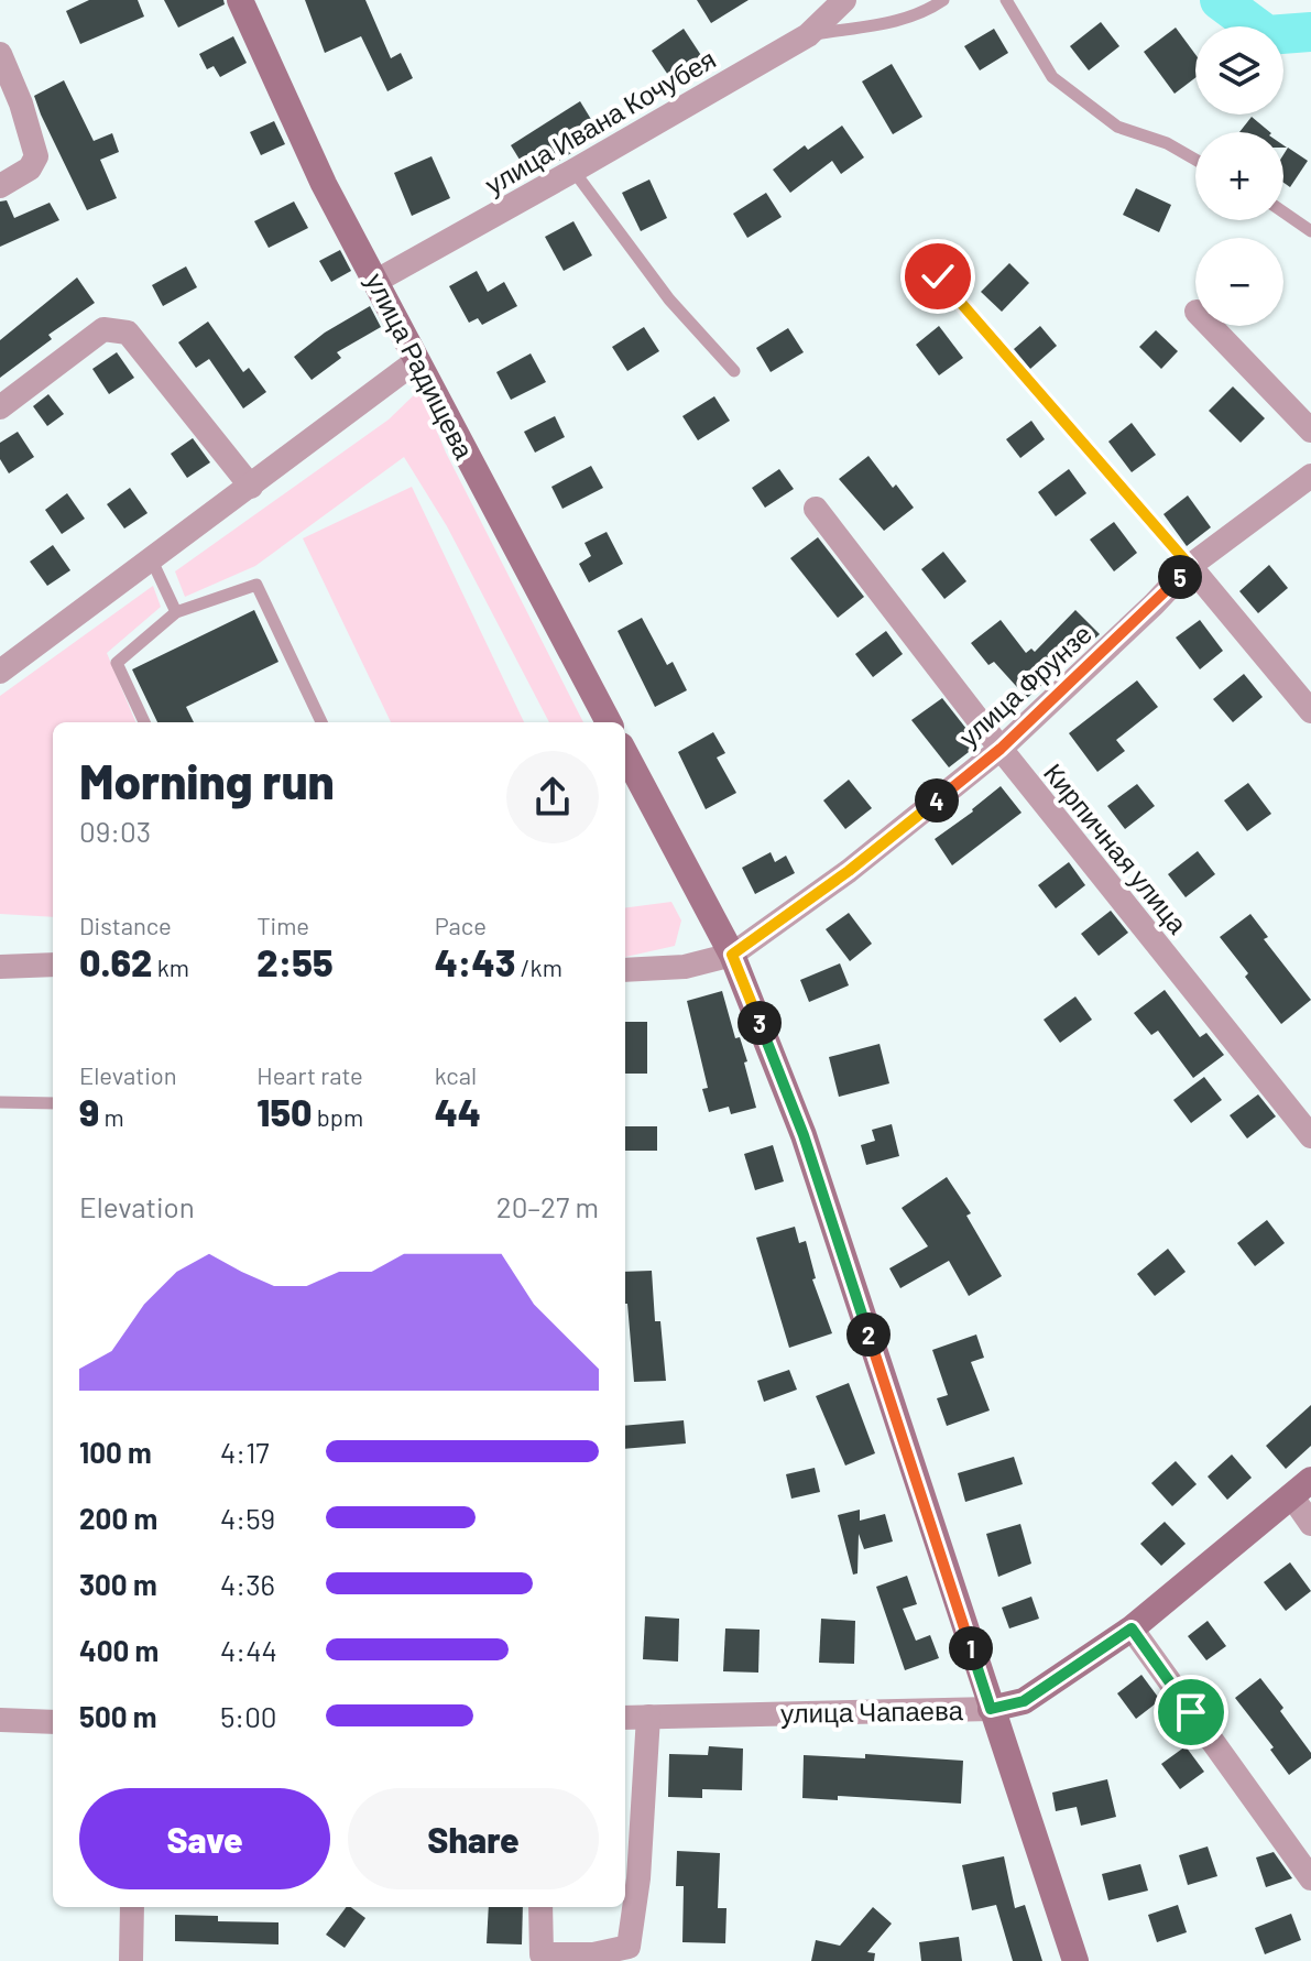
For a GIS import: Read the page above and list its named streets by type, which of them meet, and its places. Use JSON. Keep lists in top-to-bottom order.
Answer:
{
  "streets": {
    "main road": ["улица Радищева", "улица Чапаева"],
    "street": ["улица Ивана Кочубея", "улица Фрунзе", "Кирпичная улица"]
  },
  "crossings": [
    ["улица Ивана Кочубея", "улица Радищева"],
    ["улица Фрунзе", "Кирпичная улица"]
  ],
  "page": {
    "map_buttons": ["+", "−"],
    "pins": [
      "5",
      "4",
      "3",
      "2",
      "1"
    ],
    "heading": ["Morning run", "09:03"],
    "stats": [
      ["Distance", "0.62 km"],
      ["Time", "2:55"],
      ["Pace", "4:43 /km"],
      ["Elevation", "9 m"],
      ["Heart rate", "150 bpm"],
      ["kcal", "44"]
    ],
    "chart": ["Elevation", "20–27 m"],
    "list": [
      {
        "name": "100 m",
        "note": "4:17"
      },
      {
        "name": "200 m",
        "note": "4:59"
      },
      {
        "name": "300 m",
        "note": "4:36"
      },
      {
        "name": "400 m",
        "note": "4:44"
      },
      {
        "name": "500 m",
        "note": "5:00"
      }
    ],
    "buttons": ["Save", "Share"]
  }
}
